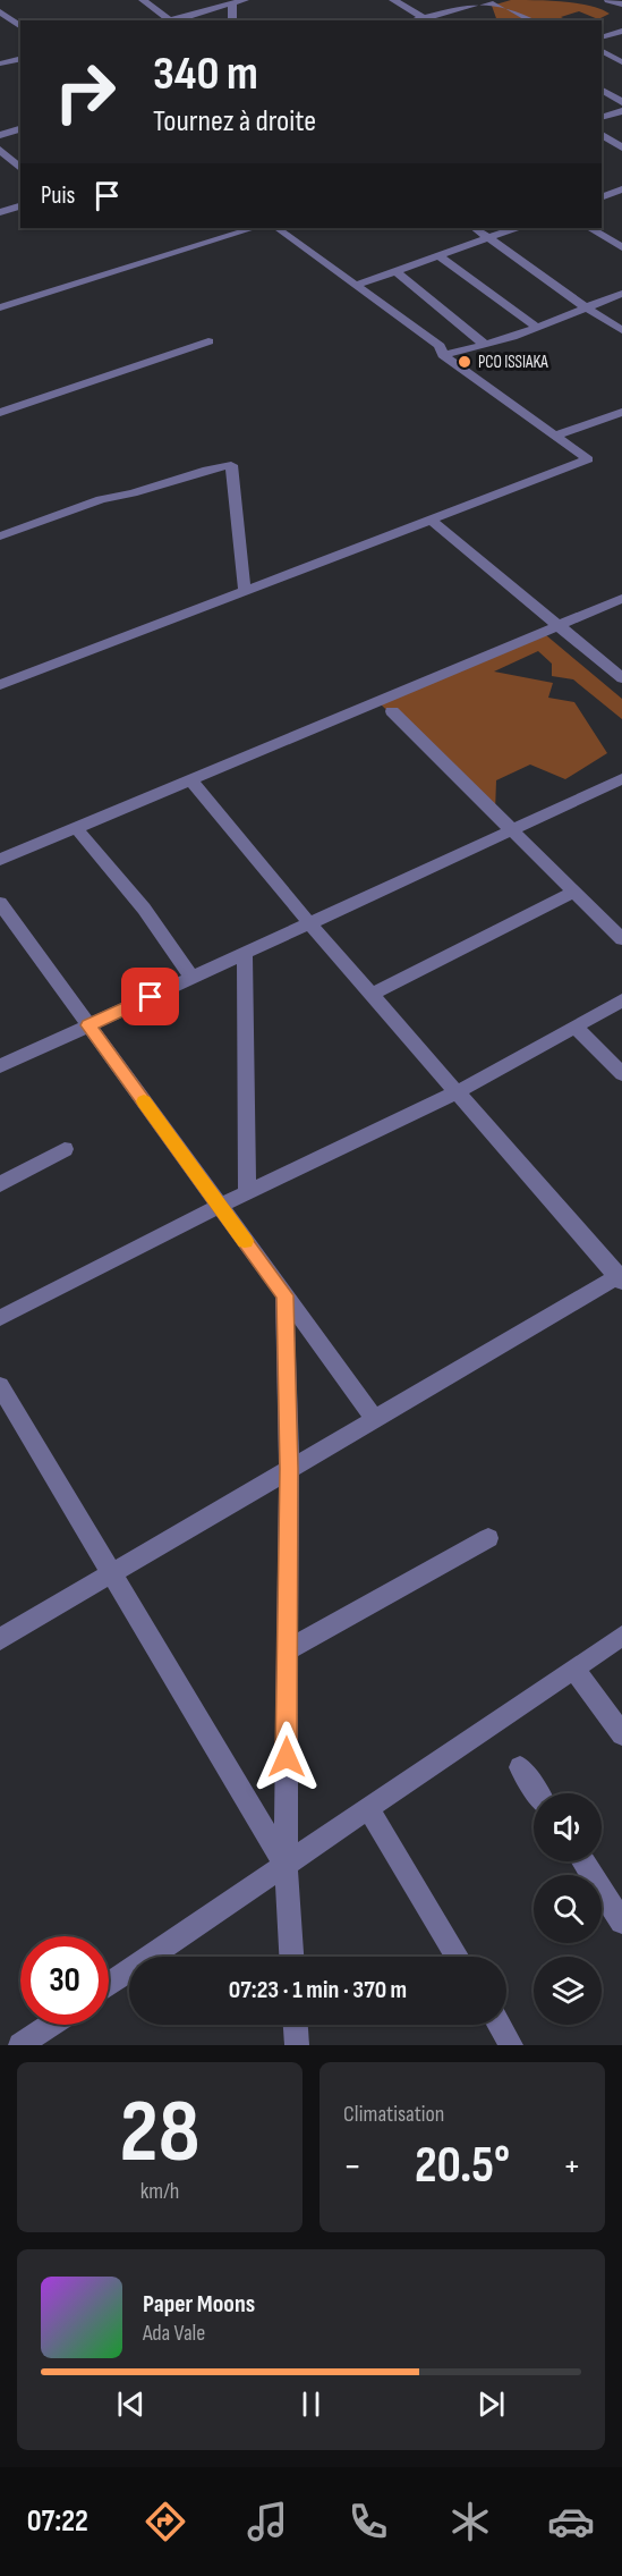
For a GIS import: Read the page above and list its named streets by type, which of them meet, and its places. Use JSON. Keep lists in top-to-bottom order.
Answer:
{
  "places": ["PCO ISSIAKA"],
  "page": {
    "turn": ["340 m", "Tournez à droite"],
    "then": "Puis",
    "limit": "30",
    "trip": "07:23 · 1 min · 370 m",
    "tile": [
      ["28", "km/h"],
      "Climatisation"
    ],
    "heat": ["−", "20.5°", "+"],
    "song": ["Paper Moons", "Ada Vale"],
    "tabs": "07:22"
  }
}
